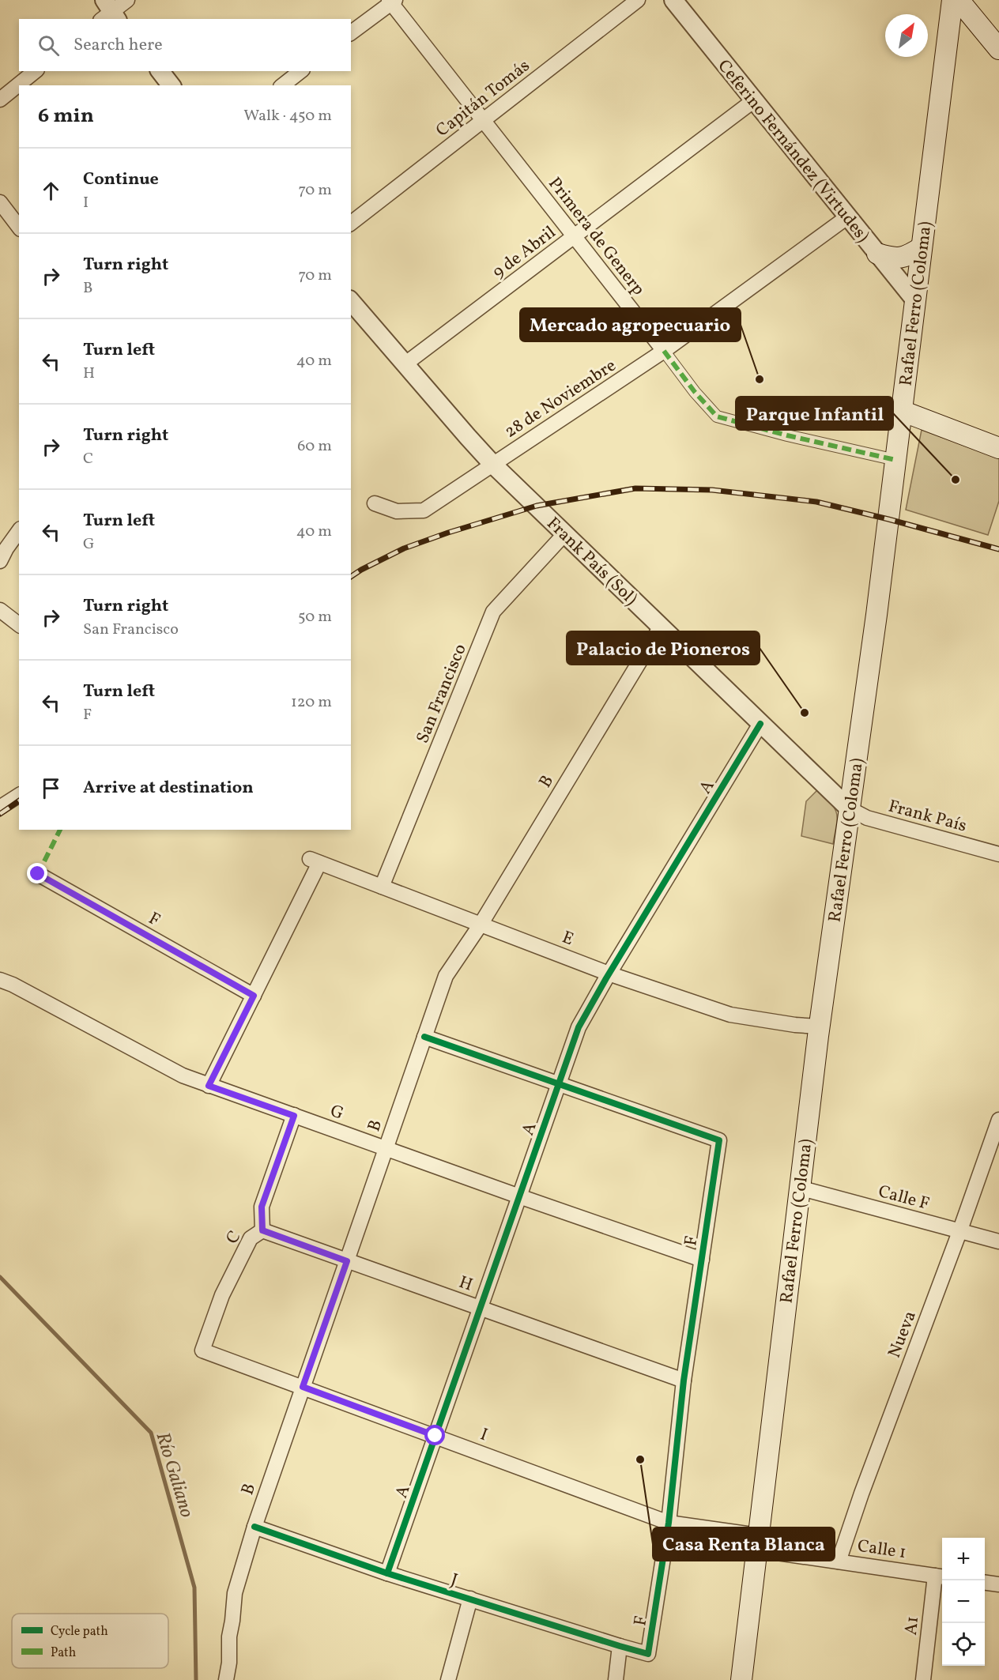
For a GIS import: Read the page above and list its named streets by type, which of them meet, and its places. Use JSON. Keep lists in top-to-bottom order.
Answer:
{
  "streets": {
    "main road": ["Rafael Ferro (Coloma)"],
    "street": [
      "Capitán Tomás",
      "Ceferino Fernández (Virtudes)",
      "Primera de Generp",
      "9 de Abril",
      "28 de Noviembre",
      "Frank País (Sol)",
      "San Francisco",
      "B",
      "A",
      "Frank País",
      "F",
      "E",
      "G",
      "Calle F",
      "C",
      "H",
      "Nueva",
      "I",
      "Calle 1",
      "J",
      "A1"
    ]
  },
  "crossings": [
    ["Capitán Tomás", "Primera de Generp"],
    ["Ceferino Fernández (Virtudes)", "9 de Abril"],
    ["Ceferino Fernández (Virtudes)", "Rafael Ferro (Coloma)"],
    ["Ceferino Fernández (Virtudes)", "28 de Noviembre"],
    ["Primera de Generp", "9 de Abril"],
    ["Primera de Generp", "Rafael Ferro (Coloma)"],
    ["Primera de Generp", "28 de Noviembre"],
    ["9 de Abril", "Frank País (Sol)"],
    ["Rafael Ferro (Coloma)", "Frank País (Sol)"],
    ["Rafael Ferro (Coloma)", "Frank País"],
    ["Rafael Ferro (Coloma)", "E"],
    ["Rafael Ferro (Coloma)", "Calle F"],
    ["Rafael Ferro (Coloma)", "I"],
    ["Rafael Ferro (Coloma)", "Calle 1"],
    ["28 de Noviembre", "Frank País (Sol)"],
    ["Frank País (Sol)", "San Francisco"],
    ["Frank País (Sol)", "B"],
    ["Frank País (Sol)", "A"],
    ["Frank País (Sol)", "Frank País"],
    ["San Francisco", "E"],
    ["B", "F"],
    ["B", "E"],
    ["B", "G"],
    ["B", "H"],
    ["B", "I"],
    ["B", "J"],
    ["A", "F"],
    ["A", "E"],
    ["A", "G"],
    ["A", "H"],
    ["A", "I"],
    ["A", "J"],
    ["F", "E"],
    ["F", "G"],
    ["F", "H"],
    ["F", "I"],
    ["F", "J"],
    ["G", "C"],
    ["Calle F", "Nueva"],
    ["C", "H"],
    ["C", "I"],
    ["Nueva", "Calle 1"],
    ["I", "Calle 1"],
    ["Calle 1", "A1"]
  ],
  "water": ["Río Galiano"],
  "places": [
    "Mercado agropecuario",
    "Parque Infantil",
    "Palacio de Pioneros",
    "Casa Renta Blanca"
  ],
  "legend": ["Cycle path", "Path"],
  "north": "top right",
  "page": {
    "search": "Search here",
    "heading": ["6 min", "Walk · 450 m"],
    "list": [
      ["Continue", "I", "70 m"],
      ["Turn right", "B", "70 m"],
      ["Turn left", "H", "40 m"],
      ["Turn right", "C", "60 m"],
      ["Turn left", "G", "40 m"],
      ["Turn right", "San Francisco", "50 m"],
      ["Turn left", "F", "120 m"],
      "Arrive at destination"
    ],
    "map_buttons": ["+", "−"]
  }
}
